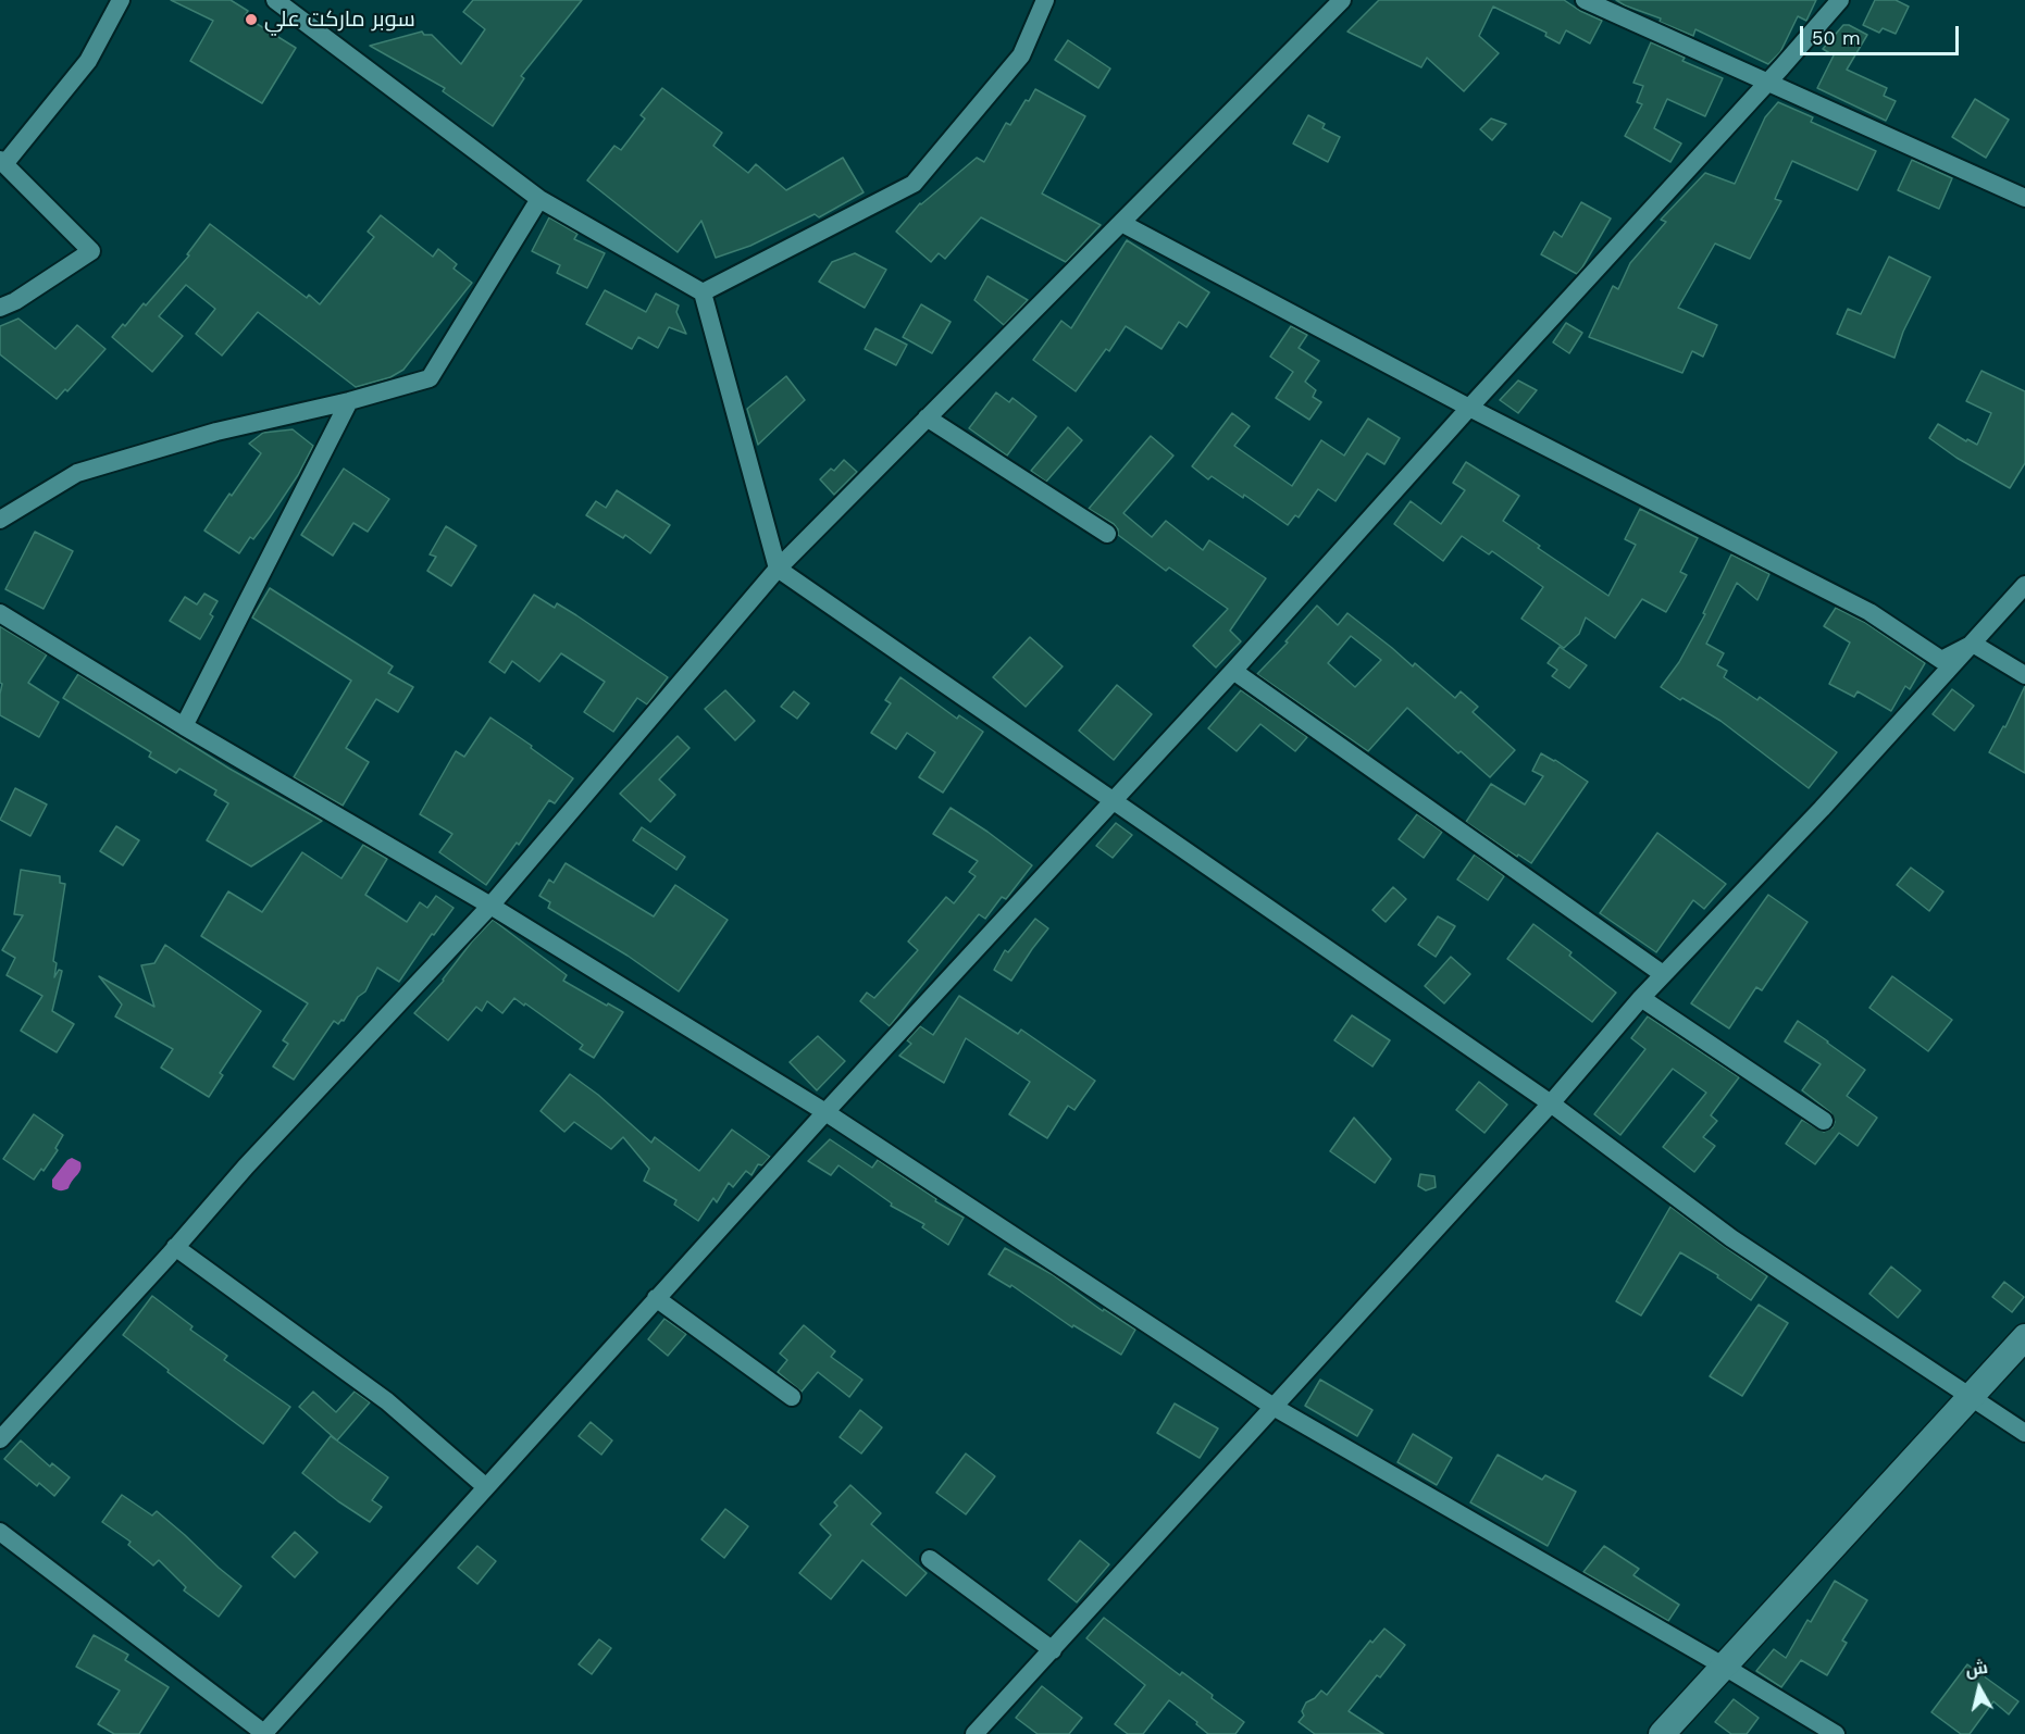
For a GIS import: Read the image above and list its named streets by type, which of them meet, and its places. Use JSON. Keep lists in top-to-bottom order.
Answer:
{
  "places": ["سوبر ماركت علي"],
  "scale_bar": "50 m",
  "north": "top"
}
